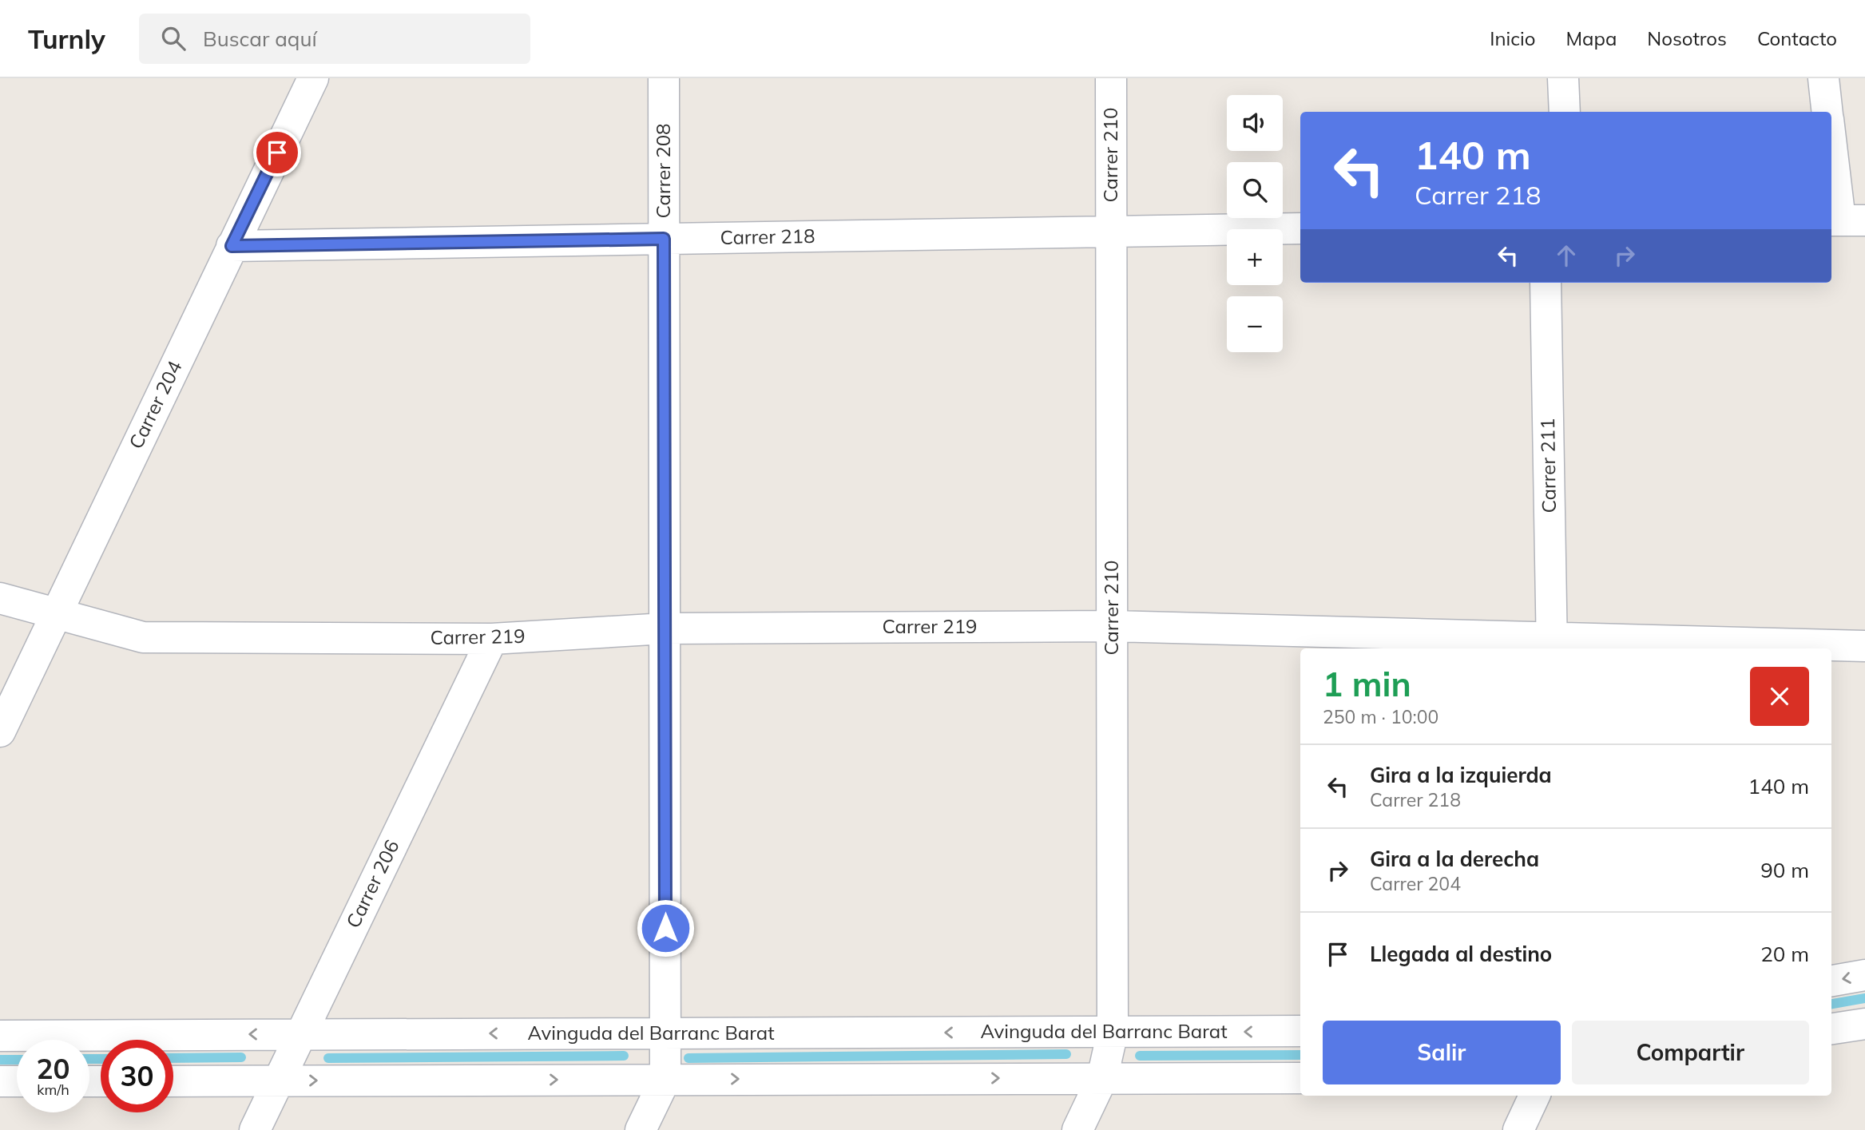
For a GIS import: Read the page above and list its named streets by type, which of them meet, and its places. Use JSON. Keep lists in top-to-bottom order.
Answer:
{
  "streets": {
    "street": [
      "Carrer 210",
      "Carrer 208",
      "Carrer 218",
      "Carrer 204",
      "Carrer 211",
      "Carrer 219",
      "Carrer 206",
      "Avinguda del Barranc Barat"
    ]
  },
  "crossings": [
    ["Carrer 210", "Carrer 218"],
    ["Carrer 210", "Carrer 219"],
    ["Carrer 210", "Avinguda del Barranc Barat"],
    ["Carrer 208", "Carrer 218"],
    ["Carrer 208", "Carrer 219"],
    ["Carrer 208", "Avinguda del Barranc Barat"],
    ["Carrer 218", "Carrer 204"],
    ["Carrer 204", "Carrer 219"],
    ["Carrer 211", "Carrer 219"],
    ["Carrer 219", "Carrer 206"],
    ["Carrer 206", "Avinguda del Barranc Barat"]
  ],
  "page": {
    "header": "Turnly",
    "search": "Buscar aquí",
    "nav": [
      "Inicio",
      "Mapa",
      "Nosotros",
      "Contacto"
    ],
    "map_buttons": ["+", "−"],
    "turn": ["140 m", "Carrer 218"],
    "heading": ["1 min", "250 m · 10:00"],
    "list": [
      {
        "name": "Gira a la izquierda",
        "note": "Carrer 218",
        "value": "140 m"
      },
      {
        "name": "Gira a la derecha",
        "note": "Carrer 204",
        "value": "90 m"
      },
      {
        "name": "Llegada al destino",
        "value": "20 m"
      }
    ],
    "buttons": ["Salir", "Compartir"],
    "speed": "20 km/h",
    "limit": "30"
  }
}
